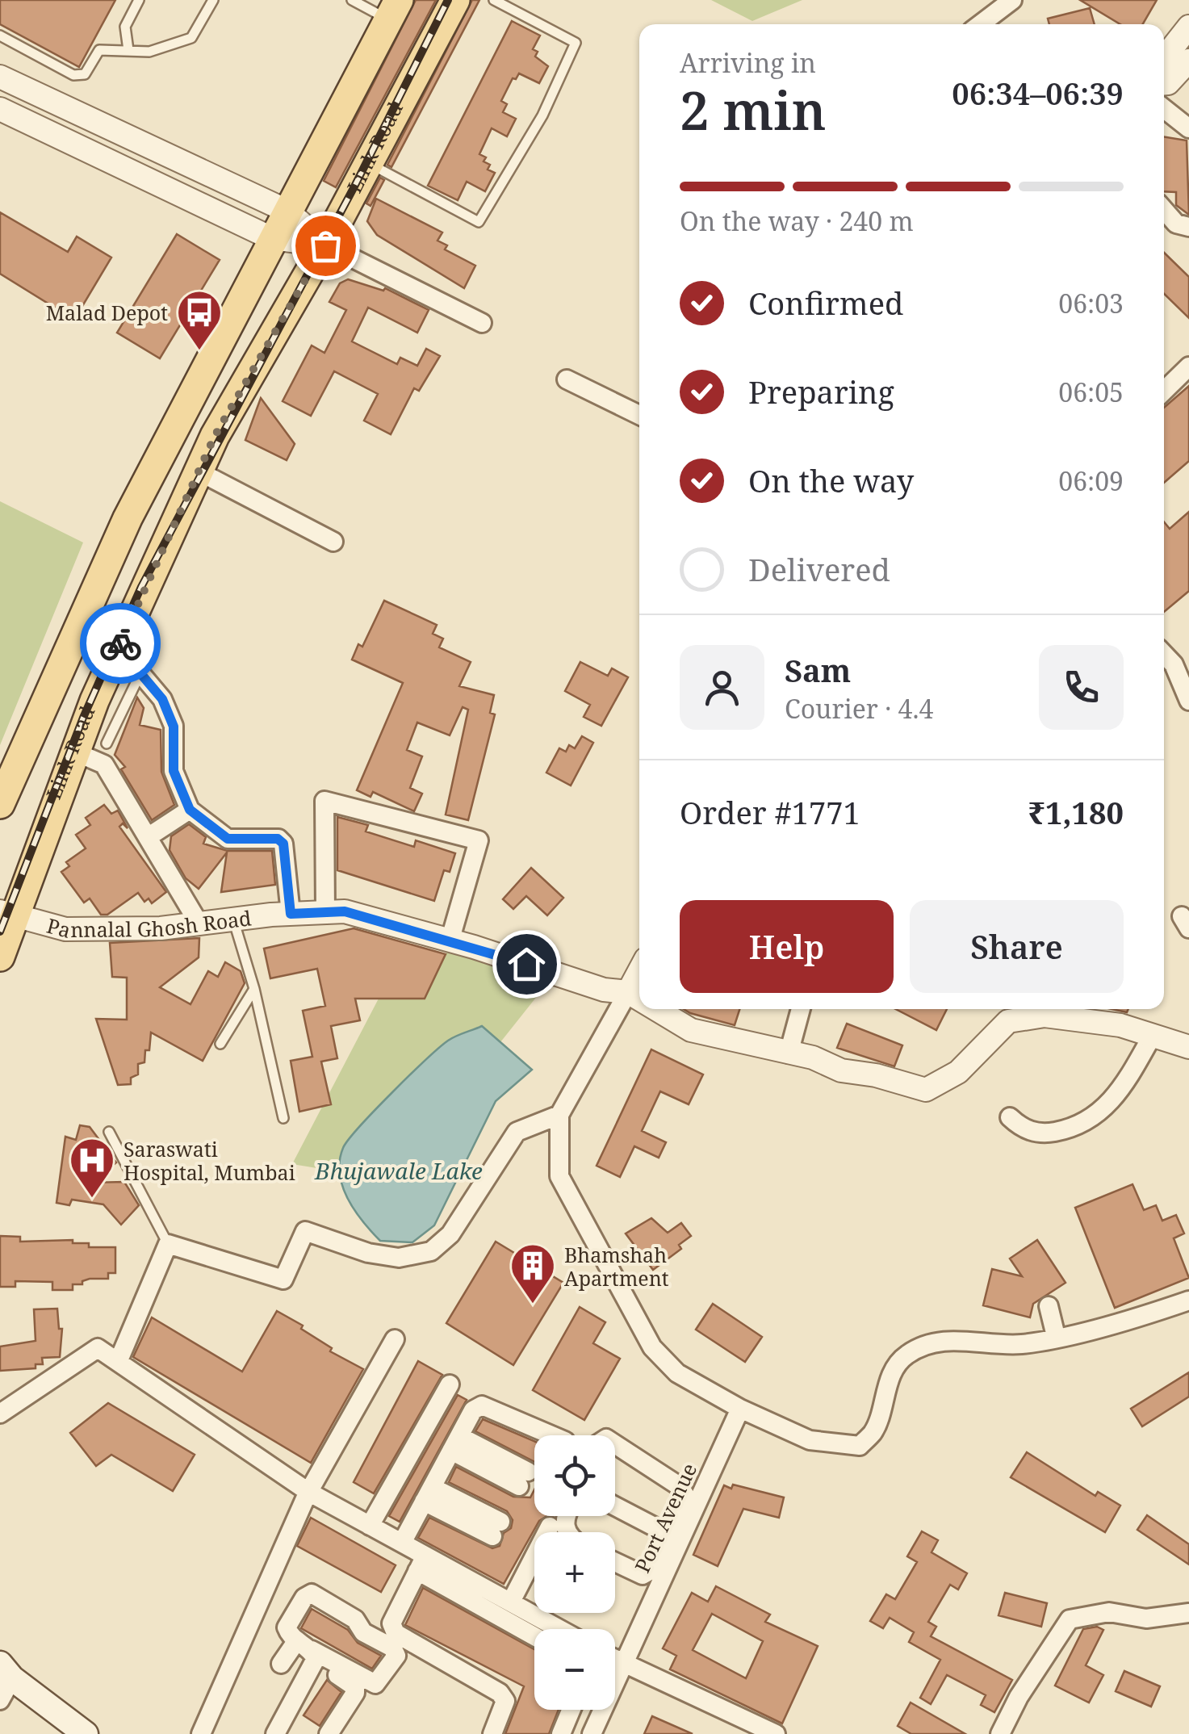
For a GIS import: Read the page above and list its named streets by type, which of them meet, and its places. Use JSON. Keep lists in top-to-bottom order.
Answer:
{
  "streets": {
    "main road": ["Link Road"],
    "street": ["Pannalal Ghosh Road", "Port Avenue"]
  },
  "crossings": [
    ["Link Road", "Pannalal Ghosh Road"]
  ],
  "water": ["Bhujawale Lake"],
  "places": {
    "bus stop": ["Malad Depot"],
    "hospital": ["Saraswati Hospital, Mumbai"],
    "building": ["Bhamshah Apartment"]
  },
  "page": {
    "heading": ["2 min", "Arriving in", "06:34–06:39"],
    "panel": [
      "Sam",
      "Courier · 4.4",
      "Order #1771",
      "₹1,180"
    ],
    "bar": "On the way · 240 m",
    "list": [
      ["Confirmed", "06:03"],
      ["Preparing", "06:05"],
      ["On the way", "06:09"],
      "Delivered"
    ],
    "buttons": ["Help", "Share"],
    "map_buttons": ["+", "−"]
  }
}
